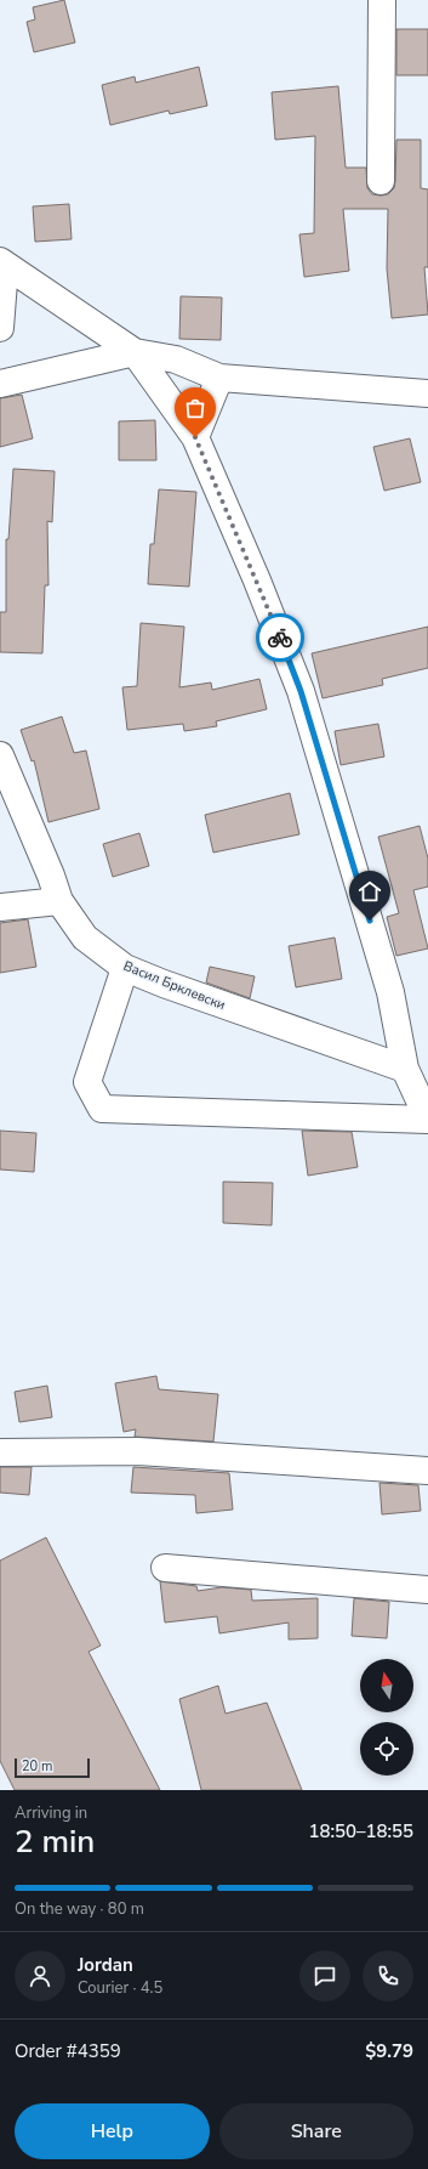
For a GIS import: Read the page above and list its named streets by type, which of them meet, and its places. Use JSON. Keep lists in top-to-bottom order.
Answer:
{
  "streets": {
    "street": ["Васил Брклевски"]
  },
  "scale_bar": "20 m",
  "north": "top",
  "page": {
    "scale": "20 m",
    "heading": ["2 min", "Arriving in", "18:50–18:55"],
    "panel": [
      "Jordan",
      "Courier · 4.5",
      "Order #4359",
      "$9.79"
    ],
    "bar": "On the way · 80 m",
    "buttons": ["Help", "Share"]
  }
}
